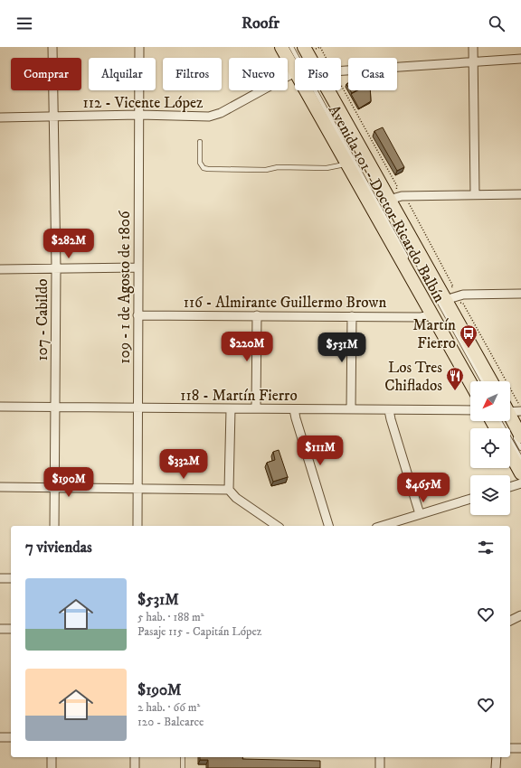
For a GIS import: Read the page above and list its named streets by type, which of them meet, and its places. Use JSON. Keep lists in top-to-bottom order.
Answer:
{
  "streets": {
    "main road": ["Avenida 101 - Doctor Ricardo Balbín"],
    "street": [
      "112 - Vicente López",
      "109 - 1 de Agosto de 1806",
      "116 - Almirante Guillermo Brown",
      "107 - Cabildo",
      "118 - Martín Fierro"
    ]
  },
  "crossings": [
    ["112 - Vicente López", "109 - 1 de Agosto de 1806"],
    ["112 - Vicente López", "107 - Cabildo"],
    ["Avenida 101 - Doctor Ricardo Balbín", "116 - Almirante Guillermo Brown"],
    ["109 - 1 de Agosto de 1806", "116 - Almirante Guillermo Brown"],
    ["109 - 1 de Agosto de 1806", "118 - Martín Fierro"],
    ["107 - Cabildo", "118 - Martín Fierro"]
  ],
  "places": {
    "bus stop": ["Martín Fierro"],
    "restaurant": ["Los Tres Chiflados"]
  },
  "north": "bottom left",
  "page": {
    "header": "Roofr",
    "chip": [
      "Comprar",
      "Alquilar",
      "Filtros",
      "Nuevo",
      "Piso",
      "Casa"
    ],
    "price": [
      "$282M",
      "$220M",
      "$531M",
      "$111M",
      "$332M",
      "$190M",
      "$465M"
    ],
    "heading": "7 viviendas",
    "list": [
      {
        "name": "$531M",
        "note": "5 hab. · 188 m² · Pasaje 115 - Capitán López"
      },
      {
        "name": "$190M",
        "note": "2 hab. · 66 m² · 120 - Balcarce"
      }
    ]
  }
}
